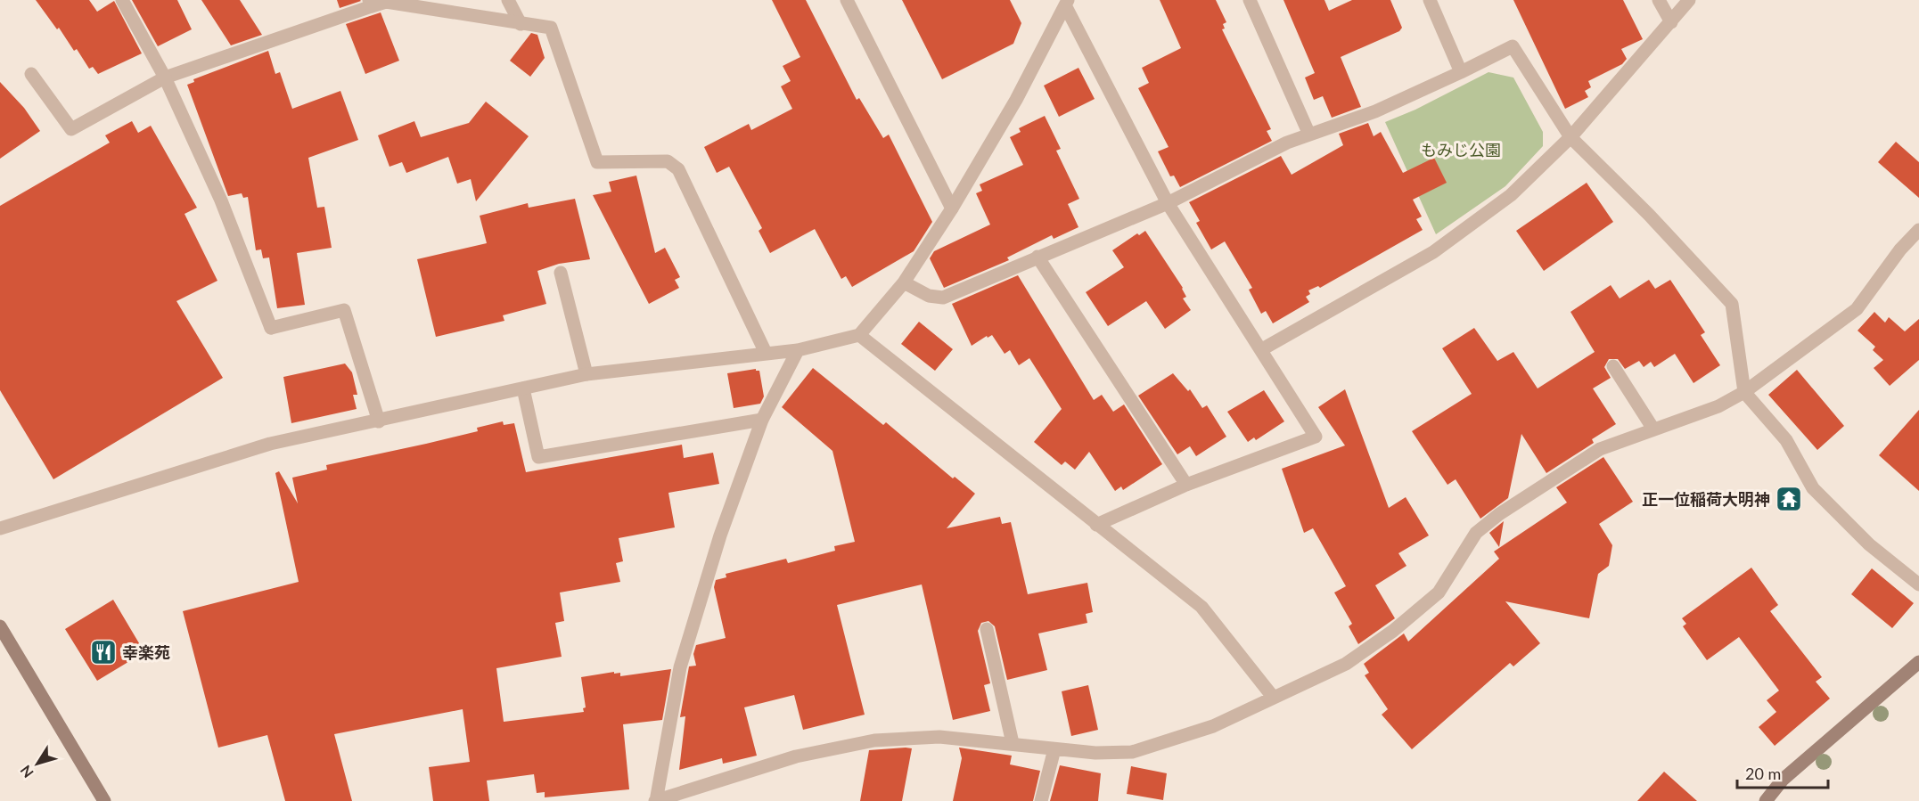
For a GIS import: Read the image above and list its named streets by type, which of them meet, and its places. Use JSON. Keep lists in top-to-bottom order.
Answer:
{
  "parks": ["もみじ公園"],
  "places": {
    "temple": ["正一位稲荷大明神"],
    "restaurant": ["幸楽苑"]
  },
  "scale_bar": "20 m",
  "north": "bottom left"
}
